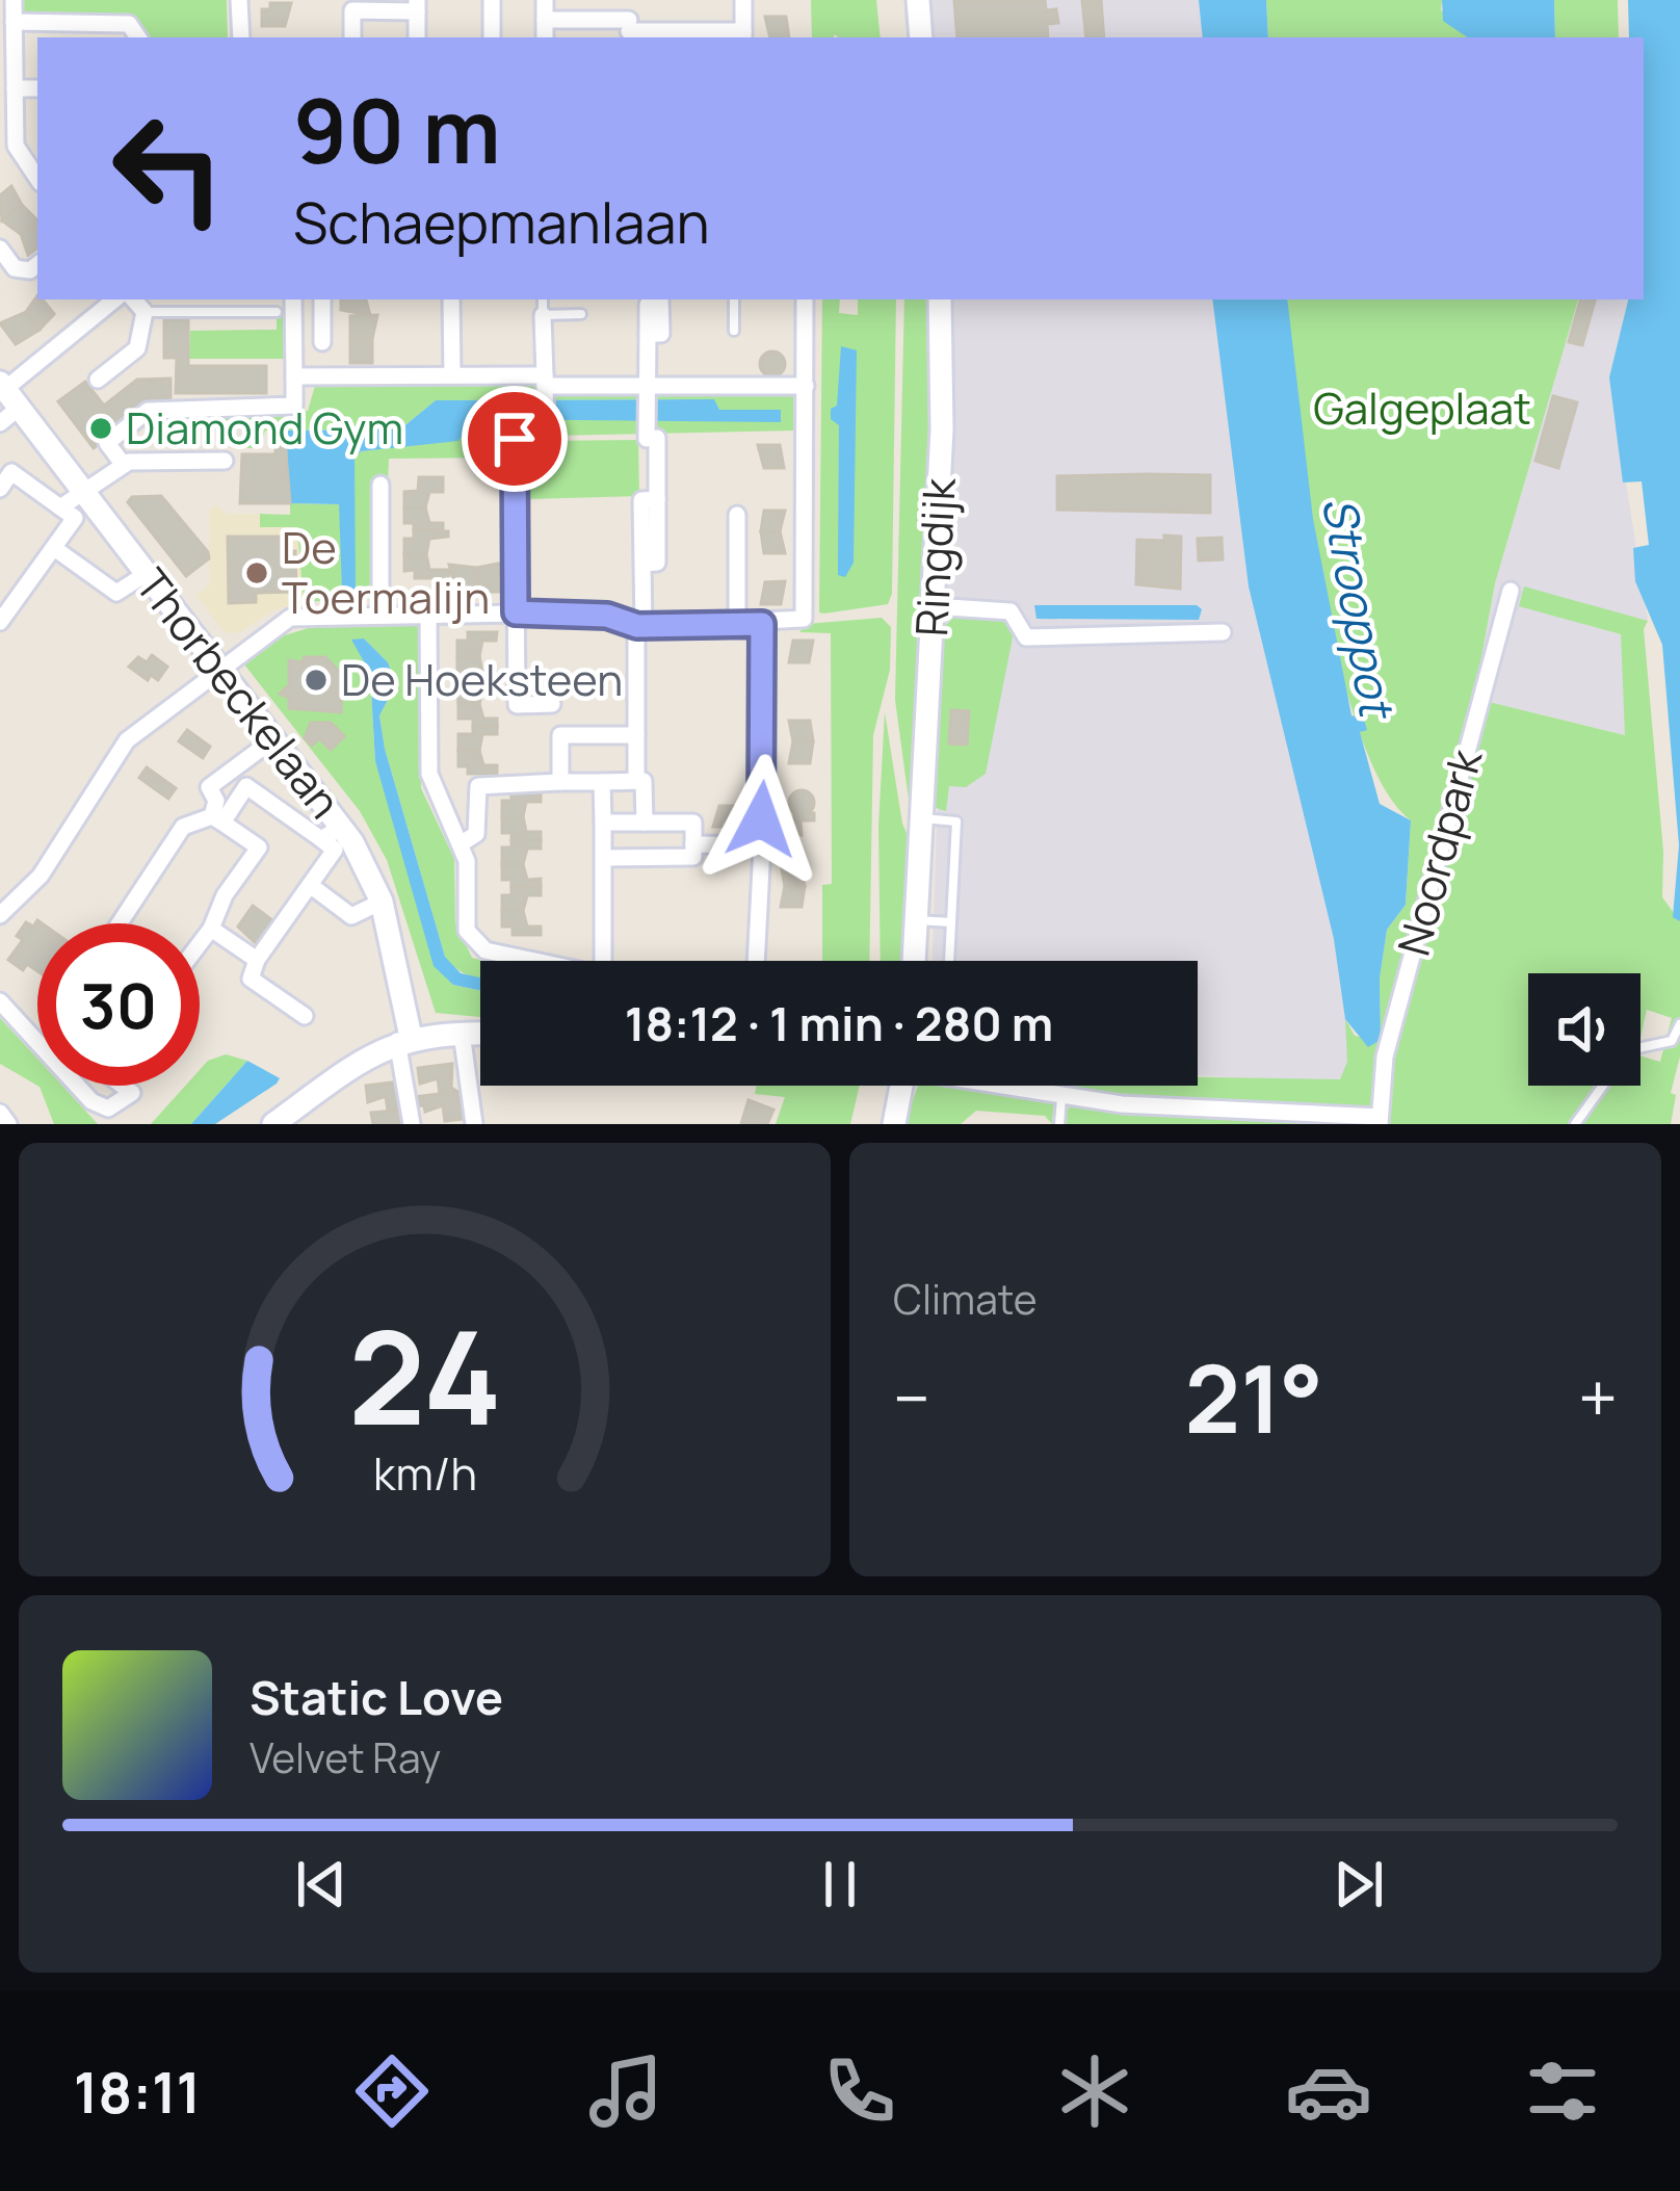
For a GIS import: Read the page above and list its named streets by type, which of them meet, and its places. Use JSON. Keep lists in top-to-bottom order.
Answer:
{
  "streets": {
    "street": ["Ringdijk", "Thorbeckelaan", "Noordpark"]
  },
  "water": ["Strooppot"],
  "parks": ["Galgeplaat"],
  "places": ["Diamond Gym", "De Toermalijn", "De Hoeksteen"],
  "page": {
    "turn": ["90 m", "Schaepmanlaan"],
    "limit": "30",
    "trip": "18:12 · 1 min · 280 m",
    "tile": "Climate",
    "heat": ["−", "21°", "+"],
    "song": ["Static Love", "Velvet Ray"],
    "tabs": "18:11",
    "gauge": ["24", "km/h"]
  }
}
